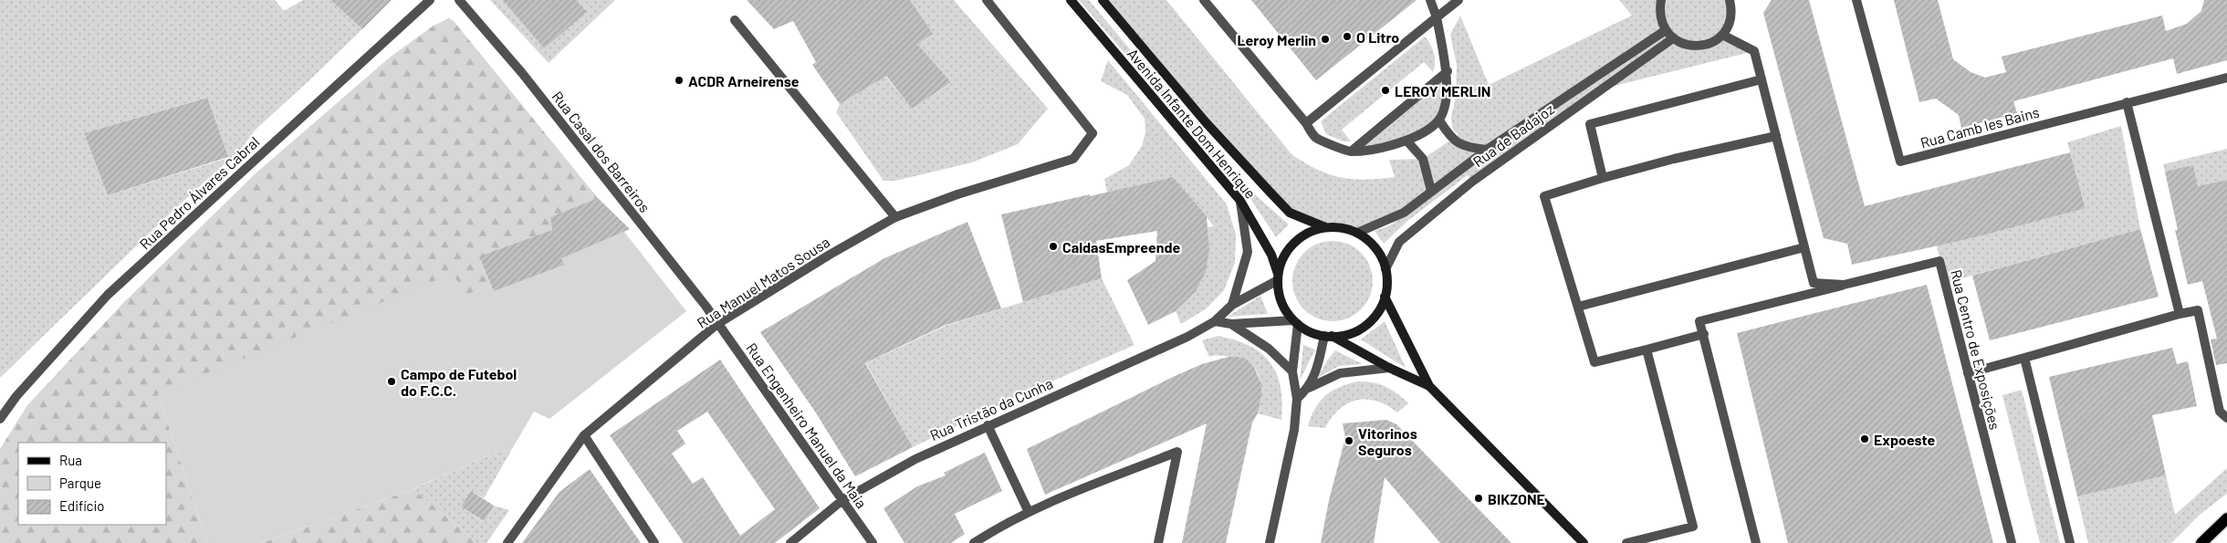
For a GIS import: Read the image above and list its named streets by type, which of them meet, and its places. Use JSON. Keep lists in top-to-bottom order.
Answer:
{
  "streets": {
    "main road": ["Avenida Infante Dom Henrique"],
    "street": [
      "Rua Camb les Bains",
      "Rua de Badajoz",
      "Rua Casal dos Barreiros",
      "Rua Pedro Álvares Cabral",
      "Rua Manuel Matos Sousa",
      "Rua Centro de Exposições",
      "Rua Tristão da Cunha",
      "Rua Engenheiro Manuel da Maia"
    ]
  },
  "crossings": [
    ["Avenida Infante Dom Henrique", "Rua de Badajoz"],
    ["Rua Casal dos Barreiros", "Rua Manuel Matos Sousa"],
    ["Rua Casal dos Barreiros", "Rua Engenheiro Manuel da Maia"],
    ["Rua Manuel Matos Sousa", "Rua Engenheiro Manuel da Maia"],
    ["Rua Tristão da Cunha", "Rua Engenheiro Manuel da Maia"]
  ],
  "places": [
    "O Litro",
    "Leroy Merlin",
    "ACDR Arneirense",
    "LEROY MERLIN",
    "CaldasEmpreende",
    "Campo de Futebol do F.C.C.",
    "Expoeste",
    "Vitorinos Seguros",
    "BIKZONE"
  ],
  "legend": ["Rua", "Parque", "Edifício"]
}
